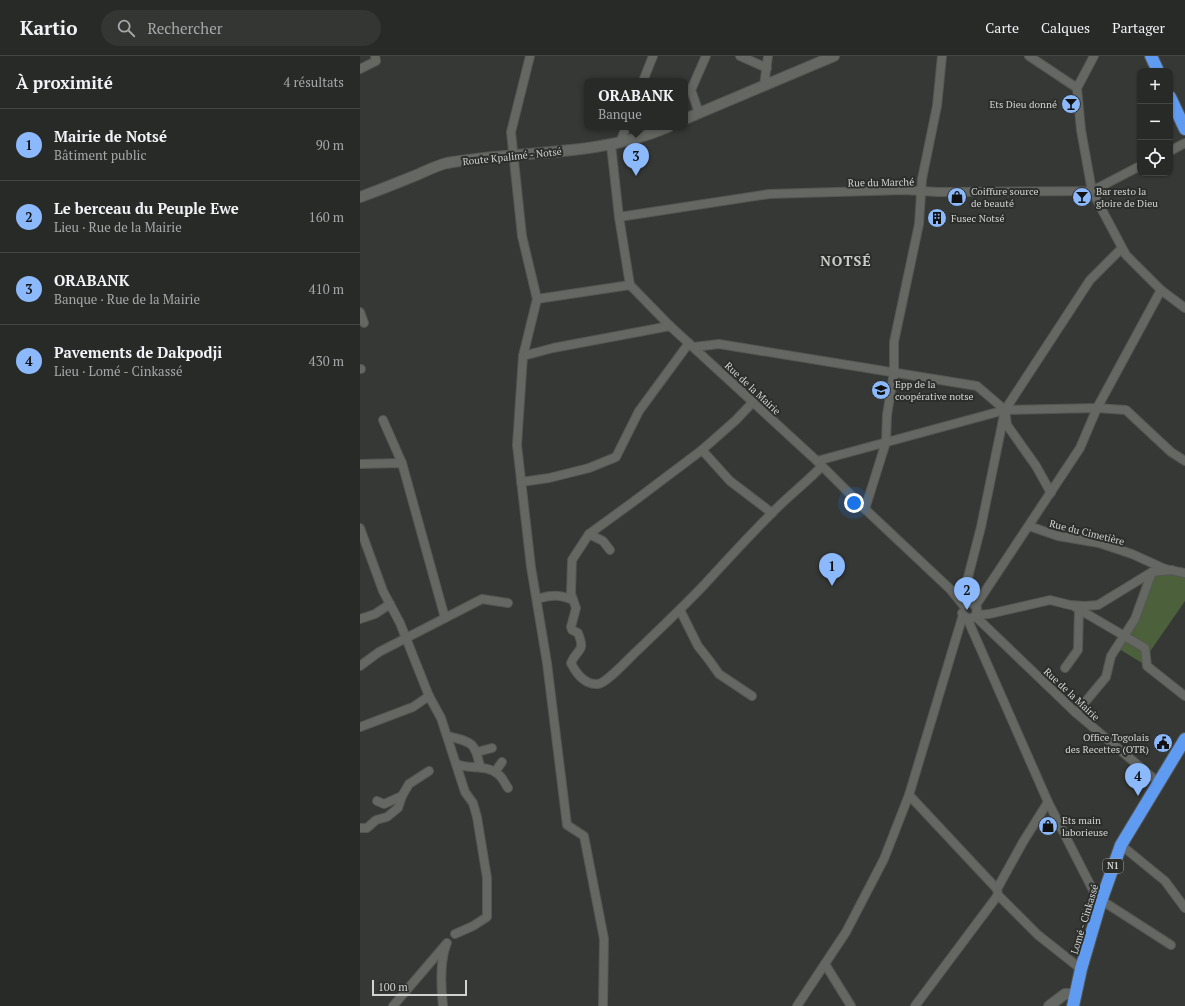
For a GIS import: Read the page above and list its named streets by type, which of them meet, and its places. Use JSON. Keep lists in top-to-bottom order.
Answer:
{
  "streets": {
    "highway": ["N1", "Lomé - Cinkassé"],
    "main road": ["Route Kpalimé - Notsé"],
    "street": ["Rue du Marché", "Rue de la Mairie", "Rue du Cimetière"]
  },
  "crossings": [
    ["Rue de la Mairie", "Lomé - Cinkassé"]
  ],
  "districts": ["NOTSÉ"],
  "places": {
    "bar": ["Ets Dieu donné", "Bar resto la gloire de Dieu"],
    "shop": ["Coiffure source de beauté", "Ets main laborieuse"],
    "building": ["Fusec Notsé"],
    "school or university": ["Epp de la coopérative notse"],
    "public building": ["Office Togolais des Recettes (OTR)"]
  },
  "scale_bar": "100 m",
  "page": {
    "header": "Kartio",
    "search": "Rechercher",
    "nav": ["Carte", "Calques", "Partager"],
    "heading": ["À proximité", "4 résultats"],
    "map_buttons": ["+", "−"],
    "popup": ["ORABANK", "Banque"],
    "list": [
      {
        "mark": "1",
        "name": "Mairie de Notsé",
        "note": "Bâtiment public",
        "value": "90 m"
      },
      {
        "mark": "2",
        "name": "Le berceau du Peuple Ewe",
        "note": "Lieu · Rue de la Mairie",
        "value": "160 m"
      },
      {
        "mark": "3",
        "name": "ORABANK",
        "note": "Banque · Rue de la Mairie",
        "value": "410 m"
      },
      {
        "mark": "4",
        "name": "Pavements de Dakpodji",
        "note": "Lieu · Lomé - Cinkassé",
        "value": "430 m"
      }
    ],
    "pins": [
      "3",
      "1",
      "2",
      "4"
    ],
    "scale": "100 m"
  }
}
